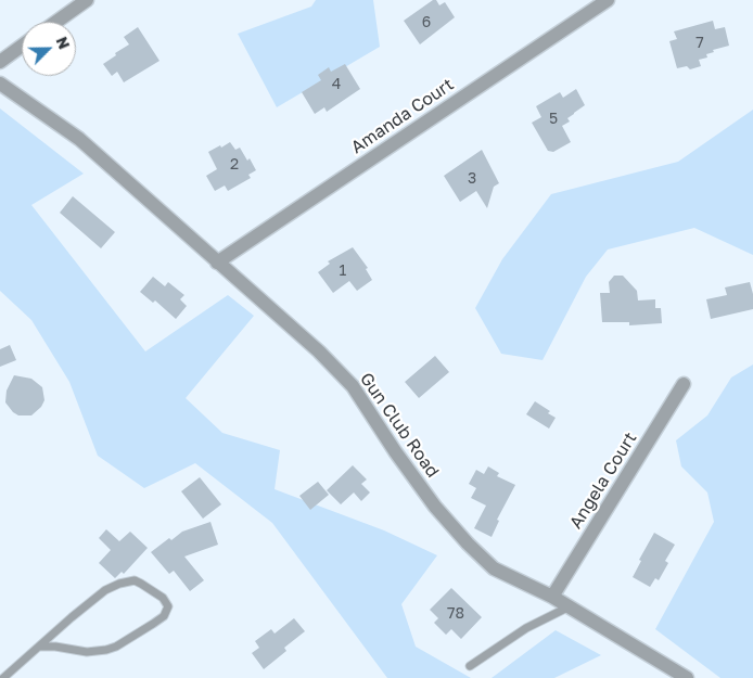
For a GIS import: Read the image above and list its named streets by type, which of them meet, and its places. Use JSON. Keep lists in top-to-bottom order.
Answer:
{
  "streets": {
    "street": ["Amanda Court", "Gun Club Road", "Angela Court"]
  },
  "crossings": [
    ["Amanda Court", "Gun Club Road"],
    ["Gun Club Road", "Angela Court"]
  ],
  "house_numbers": [
    "6",
    "7",
    "4",
    "5",
    "2",
    "3",
    "1",
    "78"
  ],
  "north": "top right"
}
